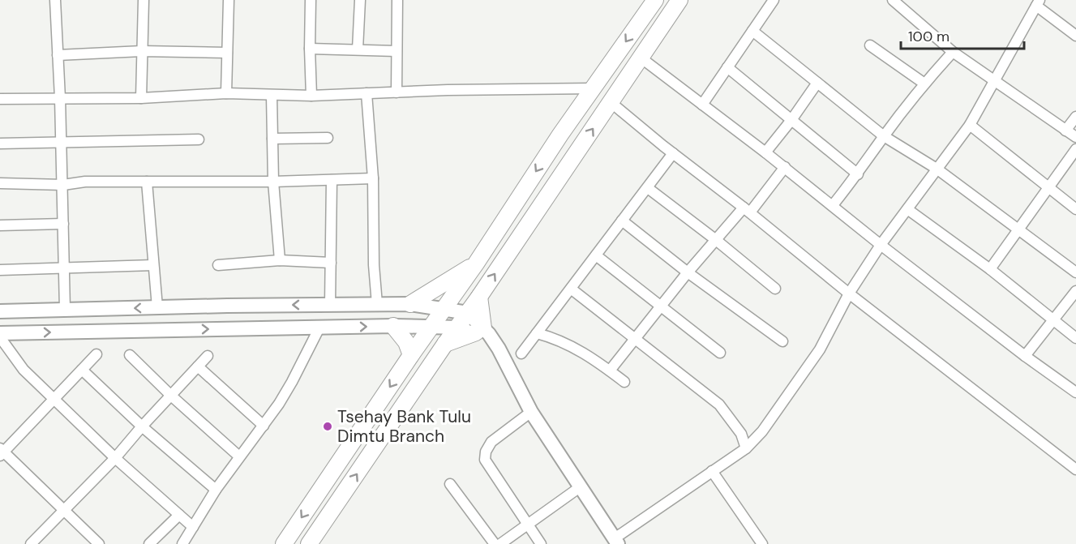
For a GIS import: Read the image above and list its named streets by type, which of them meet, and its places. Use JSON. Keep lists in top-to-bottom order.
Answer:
{
  "places": ["Tsehay Bank Tulu Dimtu Branch"],
  "scale_bar": "100 m"
}
